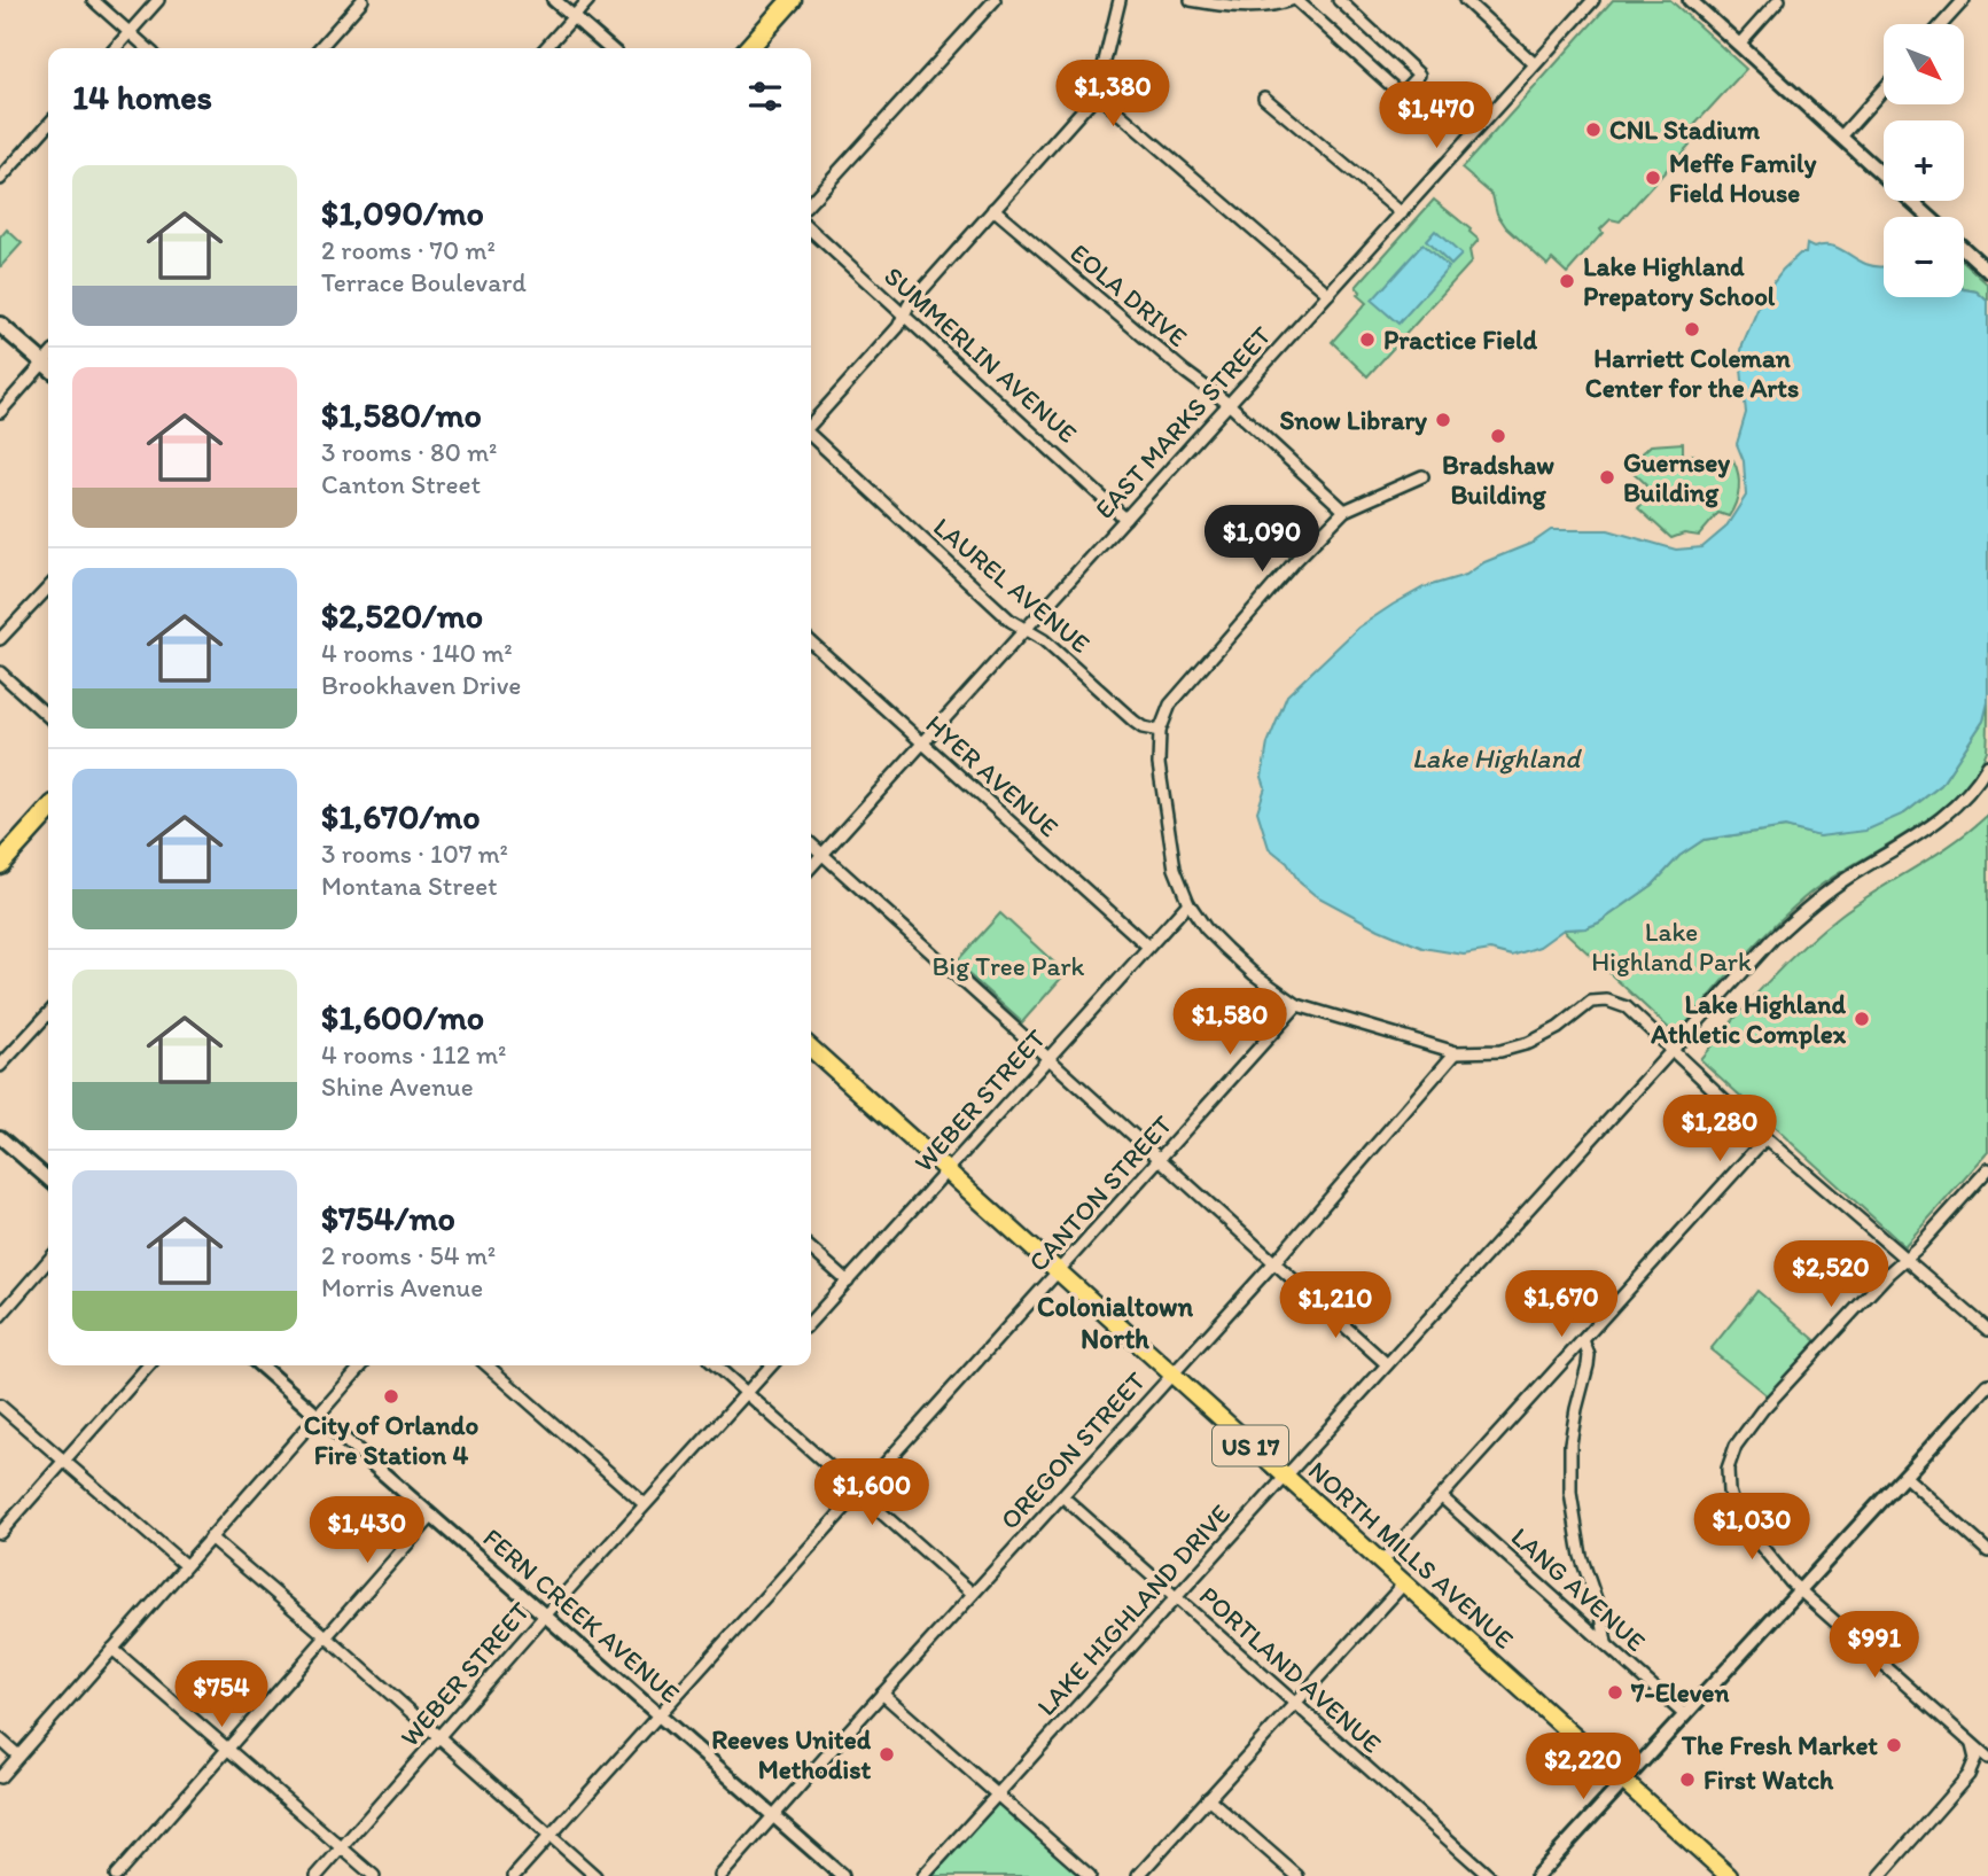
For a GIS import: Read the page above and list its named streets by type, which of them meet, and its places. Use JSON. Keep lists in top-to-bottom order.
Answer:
{
  "streets": {
    "main road": ["US 17", "NORTH MILLS AVENUE"],
    "street": [
      "EOLA DRIVE",
      "SUMMERLIN AVENUE",
      "EAST MARKS STREET",
      "LAUREL AVENUE",
      "HYER AVENUE",
      "WEBER STREET",
      "CANTON STREET",
      "OREGON STREET",
      "LANG AVENUE",
      "LAKE HIGHLAND DRIVE",
      "FERN CREEK AVENUE",
      "PORTLAND AVENUE"
    ]
  },
  "crossings": [
    ["EOLA DRIVE", "EAST MARKS STREET"],
    ["SUMMERLIN AVENUE", "EAST MARKS STREET"],
    ["EAST MARKS STREET", "LAUREL AVENUE"],
    ["EAST MARKS STREET", "HYER AVENUE"],
    ["HYER AVENUE", "WEBER STREET"],
    ["WEBER STREET", "NORTH MILLS AVENUE"],
    ["WEBER STREET", "FERN CREEK AVENUE"],
    ["CANTON STREET", "NORTH MILLS AVENUE"],
    ["CANTON STREET", "FERN CREEK AVENUE"],
    ["OREGON STREET", "NORTH MILLS AVENUE"],
    ["OREGON STREET", "FERN CREEK AVENUE"],
    ["OREGON STREET", "PORTLAND AVENUE"],
    ["NORTH MILLS AVENUE", "LAKE HIGHLAND DRIVE"],
    ["LAKE HIGHLAND DRIVE", "PORTLAND AVENUE"]
  ],
  "districts": ["Colonialtown North"],
  "water": ["Lake Highland"],
  "parks": ["Lake Highland Park", "Big Tree Park"],
  "places": [
    "CNL Stadium",
    "Meffe Family Field House",
    "Lake Highland Prepatory School",
    "Harriett Coleman Center for the Arts",
    "Practice Field",
    "Snow Library",
    "Bradshaw Building",
    "Guernsey Building",
    "Lake Highland Athletic Complex",
    "City of Orlando Fire Station 4",
    "7-Eleven",
    "The Fresh Market",
    "Reeves United Methodist",
    "First Watch"
  ],
  "north": "bottom right",
  "page": {
    "map_buttons": ["+", "−"],
    "heading": "14 homes",
    "price": [
      "$1,380",
      "$1,470",
      "$1,090",
      "$1,580",
      "$1,280",
      "$2,520",
      "$1,670",
      "$1,210",
      "$1,600",
      "$1,030",
      "$1,430",
      "$991",
      "$754",
      "$2,220"
    ],
    "list": [
      {
        "name": "$1,090/mo",
        "note": "2 rooms · 70 m² · Terrace Boulevard"
      },
      {
        "name": "$1,580/mo",
        "note": "3 rooms · 80 m² · Canton Street"
      },
      {
        "name": "$2,520/mo",
        "note": "4 rooms · 140 m² · Brookhaven Drive"
      },
      {
        "name": "$1,670/mo",
        "note": "3 rooms · 107 m² · Montana Street"
      },
      {
        "name": "$1,600/mo",
        "note": "4 rooms · 112 m² · Shine Avenue"
      },
      {
        "name": "$754/mo",
        "note": "2 rooms · 54 m² · Morris Avenue"
      }
    ]
  }
}
